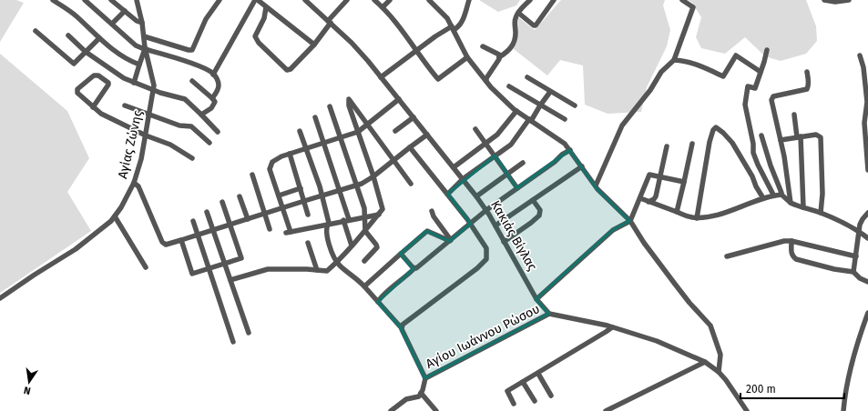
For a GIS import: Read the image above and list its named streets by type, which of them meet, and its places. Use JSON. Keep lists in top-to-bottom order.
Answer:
{
  "streets": {
    "street": ["Αγίας Ζώνης", "Κακιάς Βίγλας", "Αγίου Ιωάννου Ρώσου"]
  },
  "crossings": [
    ["Κακιάς Βίγλας", "Αγίου Ιωάννου Ρώσου"]
  ],
  "scale_bar": "200 m",
  "north": "bottom"
}
